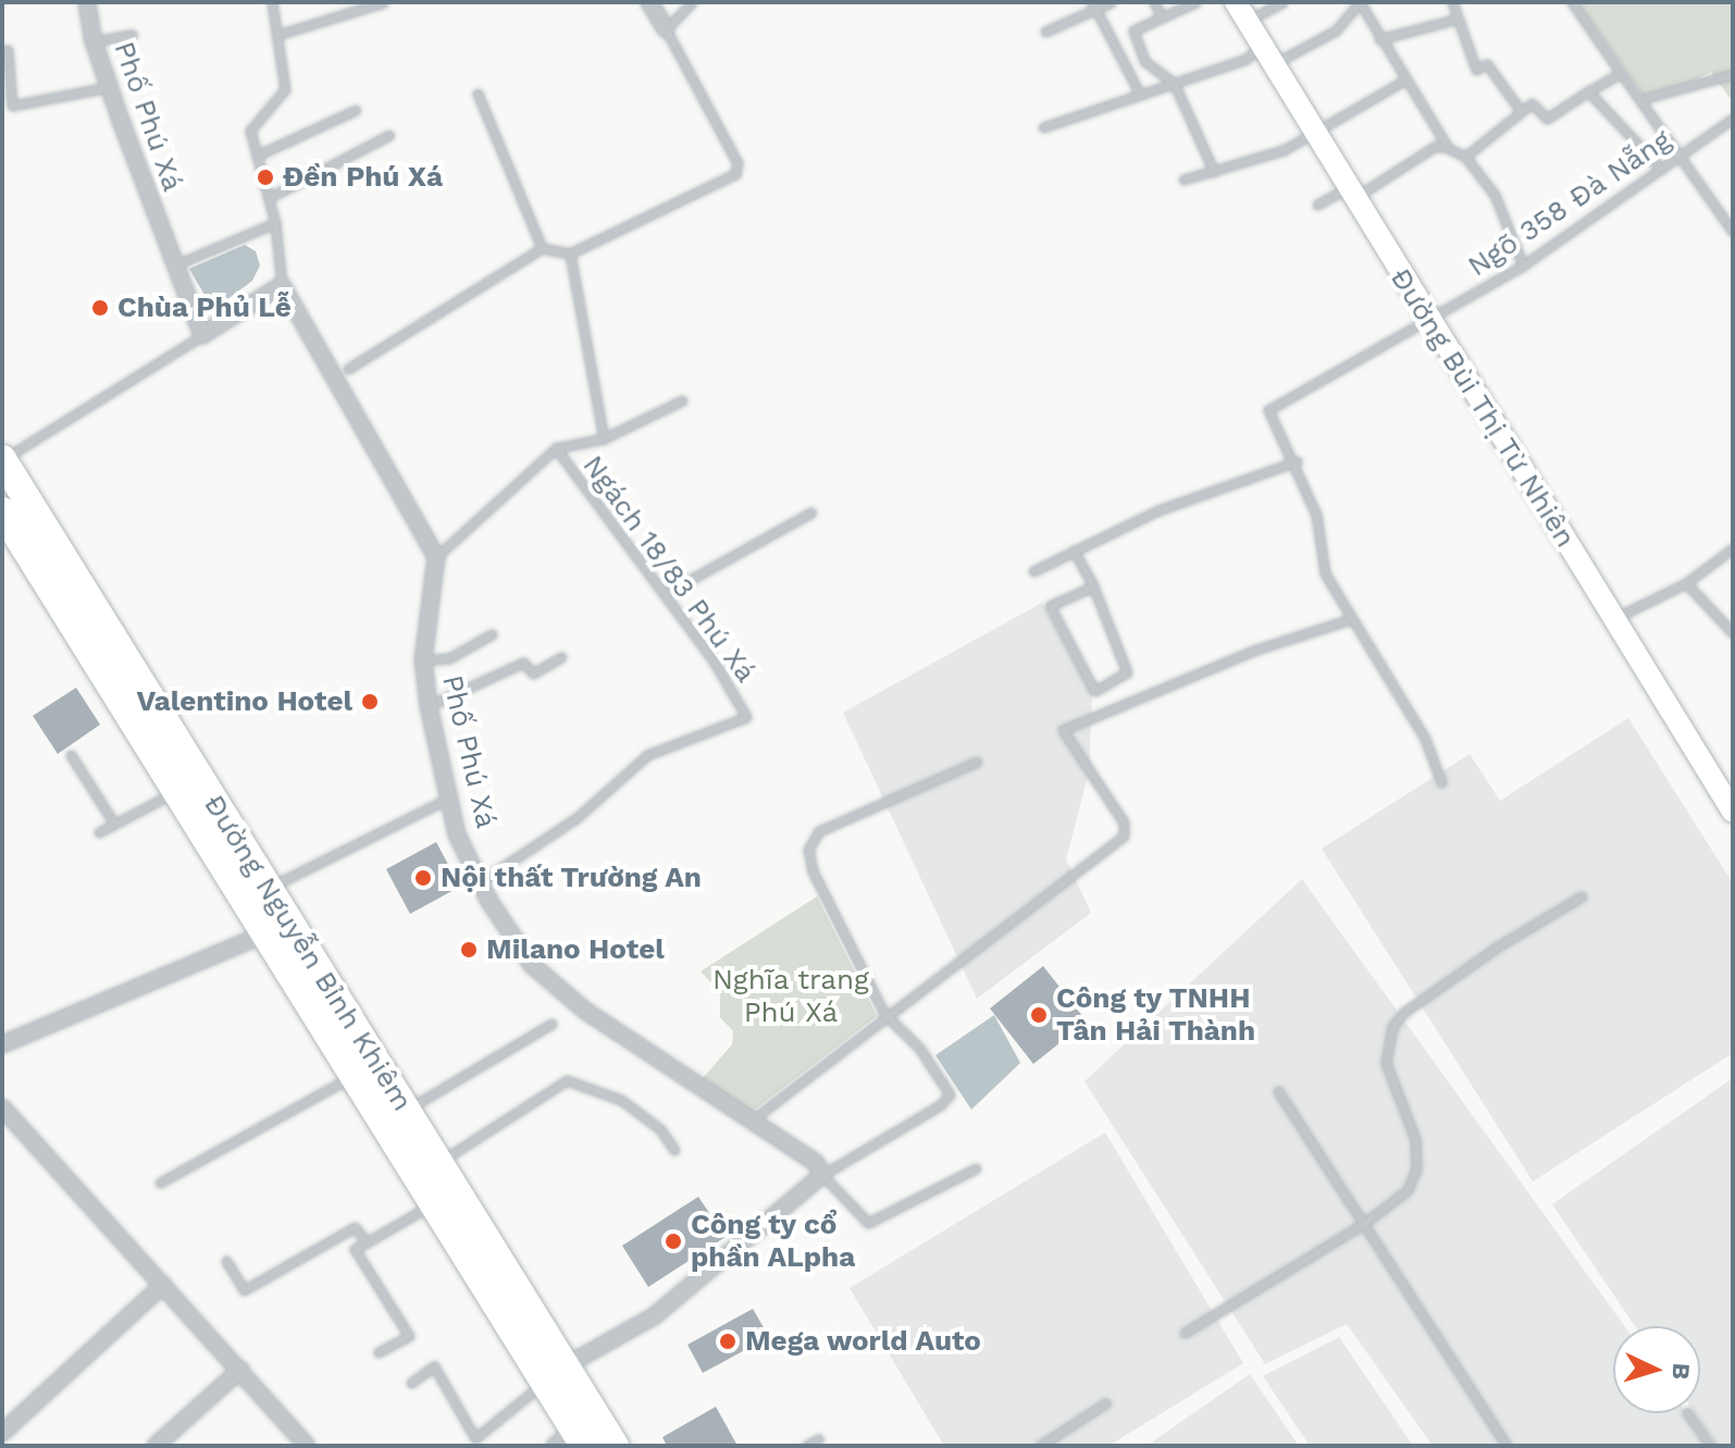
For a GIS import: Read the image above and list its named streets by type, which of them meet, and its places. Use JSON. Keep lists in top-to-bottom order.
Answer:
{
  "streets": {
    "highway": ["Đường Nguyễn Bỉnh Khiêm"],
    "street": ["Phố Phú Xá", "Đường Bùi Thị Từ Nhiên"],
    "lane": ["Ngõ 358 Đà Nẵng", "Ngách 18/83 Phú Xá"]
  },
  "crossings": [
    ["Phố Phú Xá", "Ngách 18/83 Phú Xá"],
    ["Ngõ 358 Đà Nẵng", "Đường Bùi Thị Từ Nhiên"]
  ],
  "parks": ["Nghĩa trang Phú Xá"],
  "places": [
    "Đền Phú Xá",
    "Chùa Phủ Lễ",
    "Valentino Hotel",
    "Nội thất Trường An",
    "Milano Hotel",
    "Công ty TNHH Tân Hải Thành",
    "Công ty cổ phần ALpha",
    "Mega world Auto"
  ],
  "north": "right"
}
